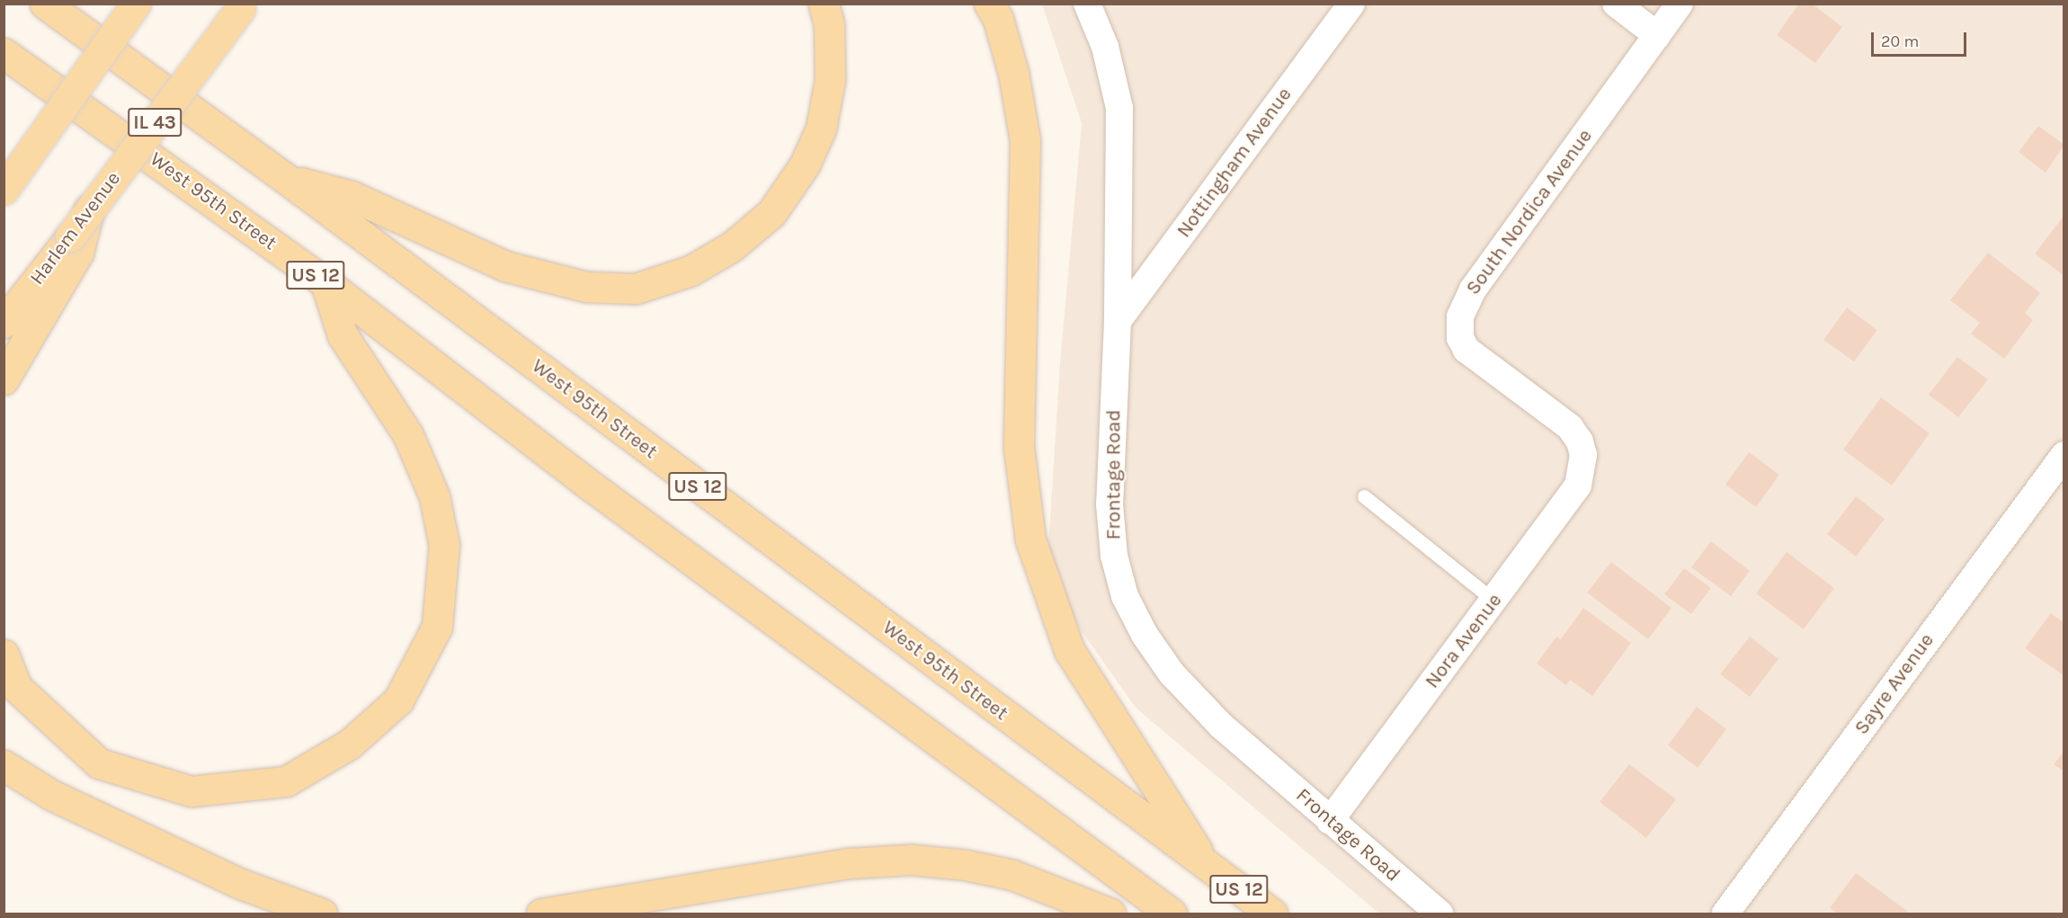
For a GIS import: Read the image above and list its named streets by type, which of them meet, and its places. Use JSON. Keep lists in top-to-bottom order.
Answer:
{
  "streets": {
    "main road": [
      "IL 43",
      "West 95th Street",
      "Harlem Avenue",
      "US 12"
    ],
    "street": [
      "Nottingham Avenue",
      "South Nordica Avenue",
      "Frontage Road",
      "Nora Avenue",
      "Sayre Avenue"
    ]
  },
  "crossings": [
    ["Nottingham Avenue", "Frontage Road"],
    ["South Nordica Avenue", "Nora Avenue"],
    ["Frontage Road", "Nora Avenue"]
  ],
  "scale_bar": "20 m"
}
